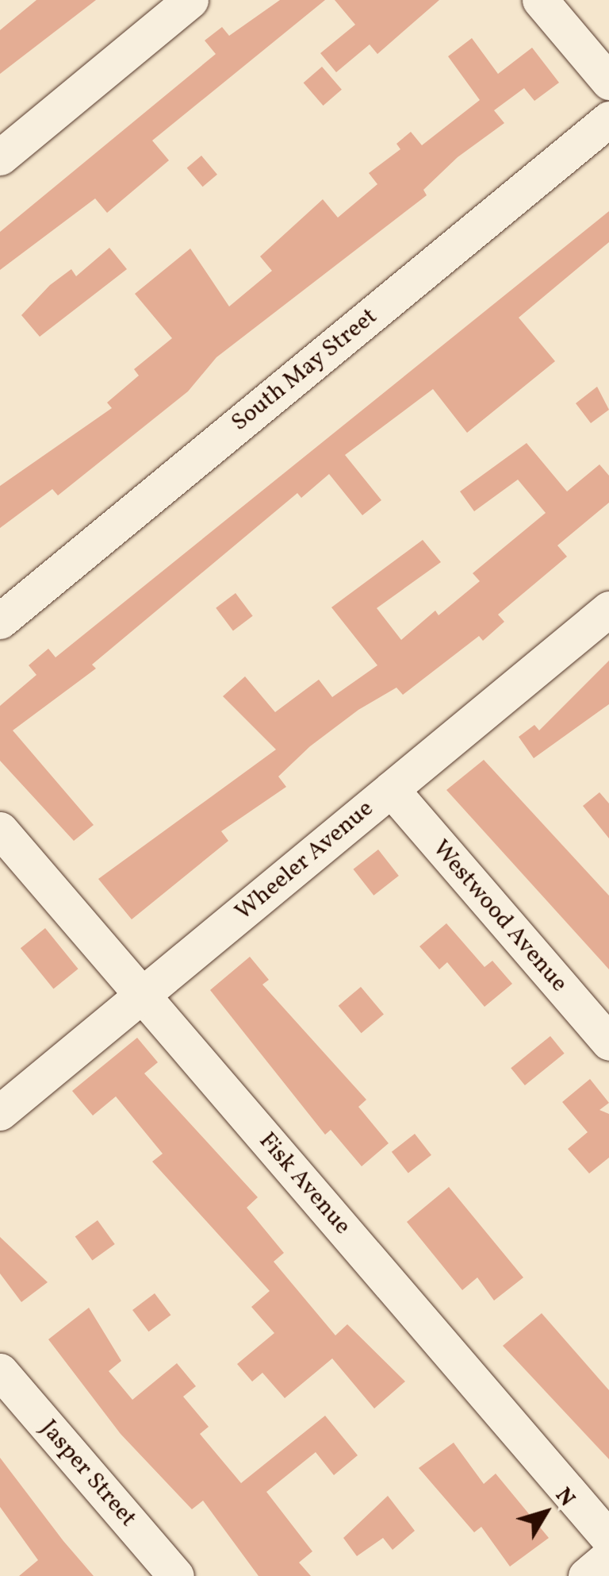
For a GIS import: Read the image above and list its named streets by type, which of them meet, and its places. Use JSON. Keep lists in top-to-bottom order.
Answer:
{
  "streets": {
    "street": [
      "South May Street",
      "Wheeler Avenue",
      "Westwood Avenue",
      "Fisk Avenue",
      "Jasper Street"
    ]
  },
  "crossings": [
    ["Wheeler Avenue", "Westwood Avenue"],
    ["Wheeler Avenue", "Fisk Avenue"]
  ],
  "north": "top right"
}
